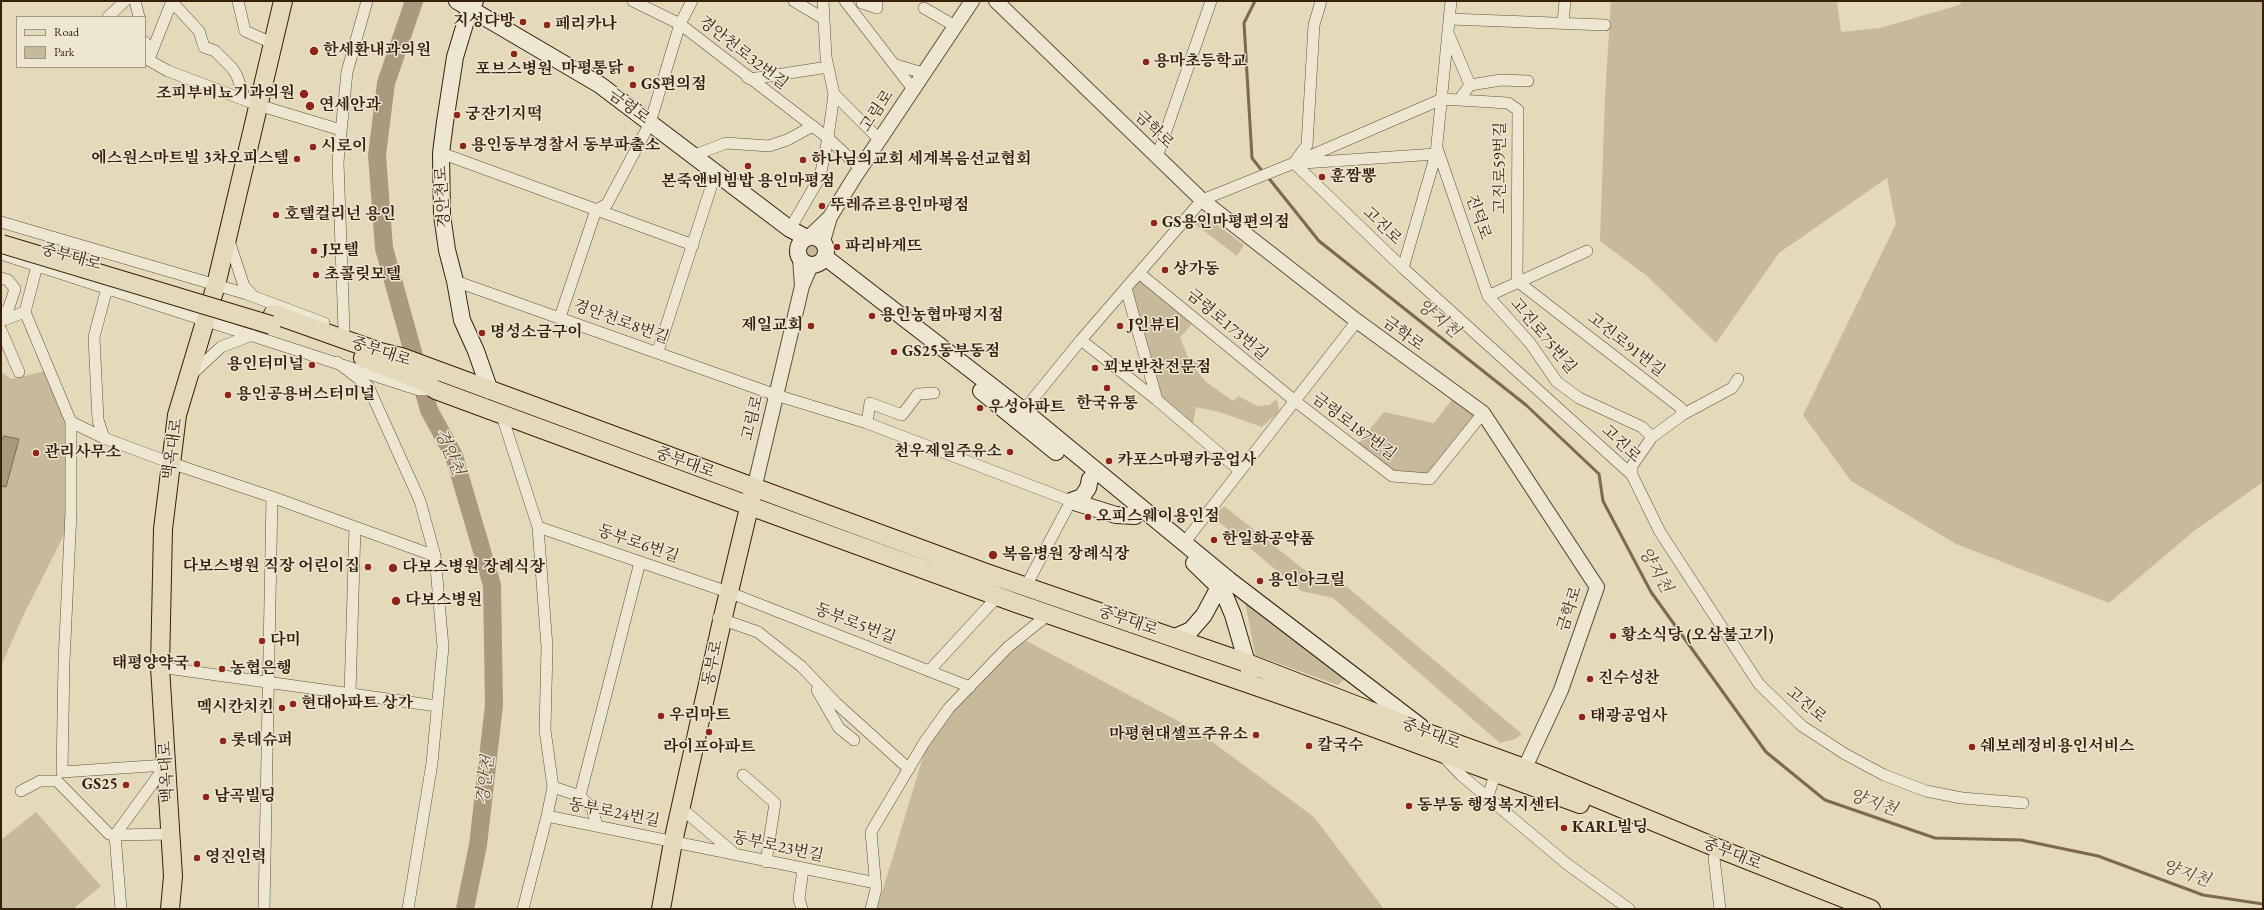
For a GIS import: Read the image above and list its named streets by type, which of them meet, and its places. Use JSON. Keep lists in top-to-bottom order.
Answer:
{
  "streets": {
    "main road": [
      "금령로",
      "경안천로",
      "중부대로",
      "백옥대로",
      "동부로"
    ],
    "street": [
      "경안천로32번길",
      "고림로",
      "금학로",
      "고진로59번길",
      "진덕로",
      "고진로",
      "경안천로8번길",
      "금령로173번길",
      "고진로75번길",
      "고진로91번길",
      "금령로187번길",
      "동부로6번길",
      "동부로5번길",
      "동부로24번길",
      "동부로23번길"
    ]
  },
  "crossings": [
    ["경안천로32번길", "고림로"],
    ["금령로", "고림로"],
    ["금령로", "경안천로"],
    ["고림로", "중부대로"],
    ["고림로", "경안천로8번길"],
    ["고림로", "동부로"],
    ["금학로", "고진로59번길"],
    ["금학로", "중부대로"],
    ["금학로", "금령로187번길"],
    ["고진로59번길", "진덕로"],
    ["고진로59번길", "고진로"],
    ["고진로59번길", "고진로75번길"],
    ["고진로59번길", "고진로91번길"],
    ["경안천로", "중부대로"],
    ["경안천로", "경안천로8번길"],
    ["진덕로", "고진로"],
    ["진덕로", "고진로75번길"],
    ["중부대로", "동부로"],
    ["금령로173번길", "금령로187번길"],
    ["고진로75번길", "고진로91번길"],
    ["동부로6번길", "동부로5번길"],
    ["동부로6번길", "동부로"],
    ["동부로5번길", "동부로"],
    ["동부로", "동부로24번길"],
    ["동부로", "동부로23번길"],
    ["동부로24번길", "동부로23번길"]
  ],
  "water": ["양지천", "경안천"],
  "places": [
    "지성다방",
    "페리카나",
    "한세환내과의원",
    "포브스병원",
    "용마초등학교",
    "마평통닭",
    "GS편의점",
    "조피부비뇨기과의원",
    "연세안과",
    "궁잔기지떡",
    "용인동부경찰서 동부파출소",
    "시로이",
    "에스원스마트빌 3차오피스텔",
    "하나님의교회 세계복음선교협회",
    "본죽앤비빔밥 용인마평점",
    "훈짬뽕",
    "뚜레쥬르용인마평점",
    "호텔컬리넌 용인",
    "GS용인마평편의점",
    "파리바게뜨",
    "J모텔",
    "상가동",
    "초콜릿모텔",
    "용인농협마평지점",
    "제일교회",
    "J인뷰티",
    "명성소금구이",
    "GS25동부동점",
    "용인터미널",
    "꾀보반찬전문점",
    "한국유통",
    "용인공용버스터미널",
    "우성아파트",
    "천우제일주유소",
    "관리사무소",
    "카포스마평카공업사",
    "오피스웨이용인점",
    "한일화공약품",
    "복음병원 장례식장",
    "다보스병원 직장 어린이집",
    "다보스병원 장례식장",
    "용인아크릴",
    "다보스병원",
    "황소식당 (오삼불고기)",
    "다미",
    "태평양약국",
    "농협은행",
    "진수성찬",
    "현대아파트 상가",
    "멕시칸치킨",
    "우리마트",
    "태광공업사",
    "라이프아파트",
    "마평현대셀프주유소",
    "롯데슈퍼",
    "칼국수",
    "쉐보레정비용인서비스",
    "GS25",
    "남곡빌딩",
    "동부동 행정복지센터",
    "KARL빌딩",
    "영진인력"
  ],
  "legend": ["Road", "Park"]
}
